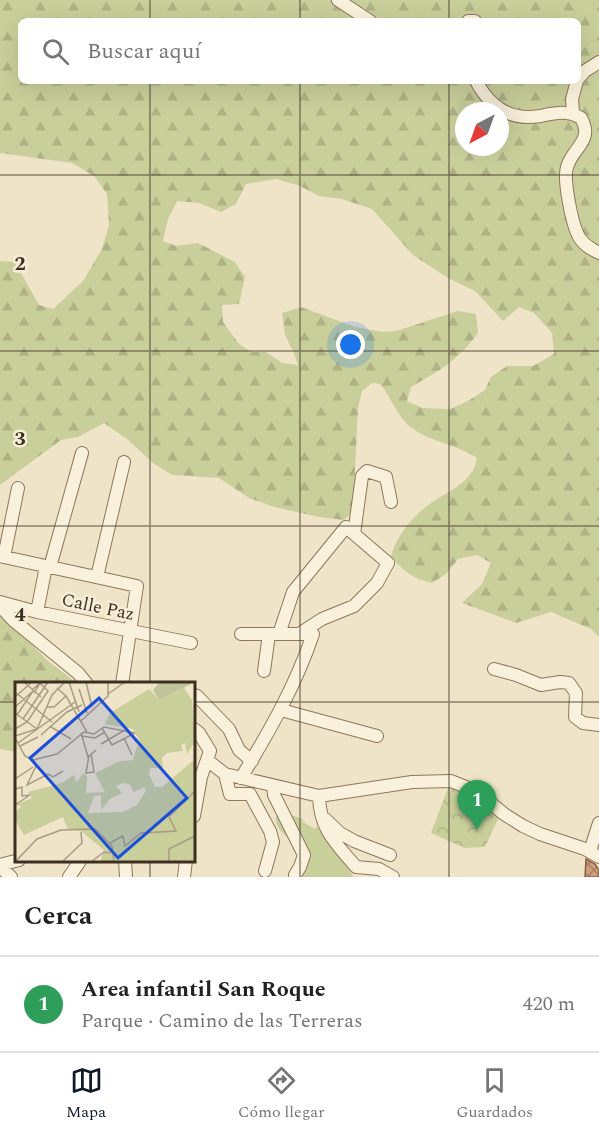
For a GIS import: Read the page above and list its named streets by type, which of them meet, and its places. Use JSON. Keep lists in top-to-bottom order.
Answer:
{
  "streets": {
    "street": ["Calle Paz"]
  },
  "north": "bottom left",
  "page": {
    "search": "Buscar aquí",
    "pins": "1",
    "heading": "Cerca",
    "list": [
      {
        "mark": "1",
        "name": "Area infantil San Roque",
        "note": "Parque · Camino de las Terreras",
        "value": "420 m"
      }
    ],
    "nav": ["Mapa", "Cómo llegar", "Guardados"]
  },
  "grid": {
    "rows": ["2", "3", "4"]
  }
}
